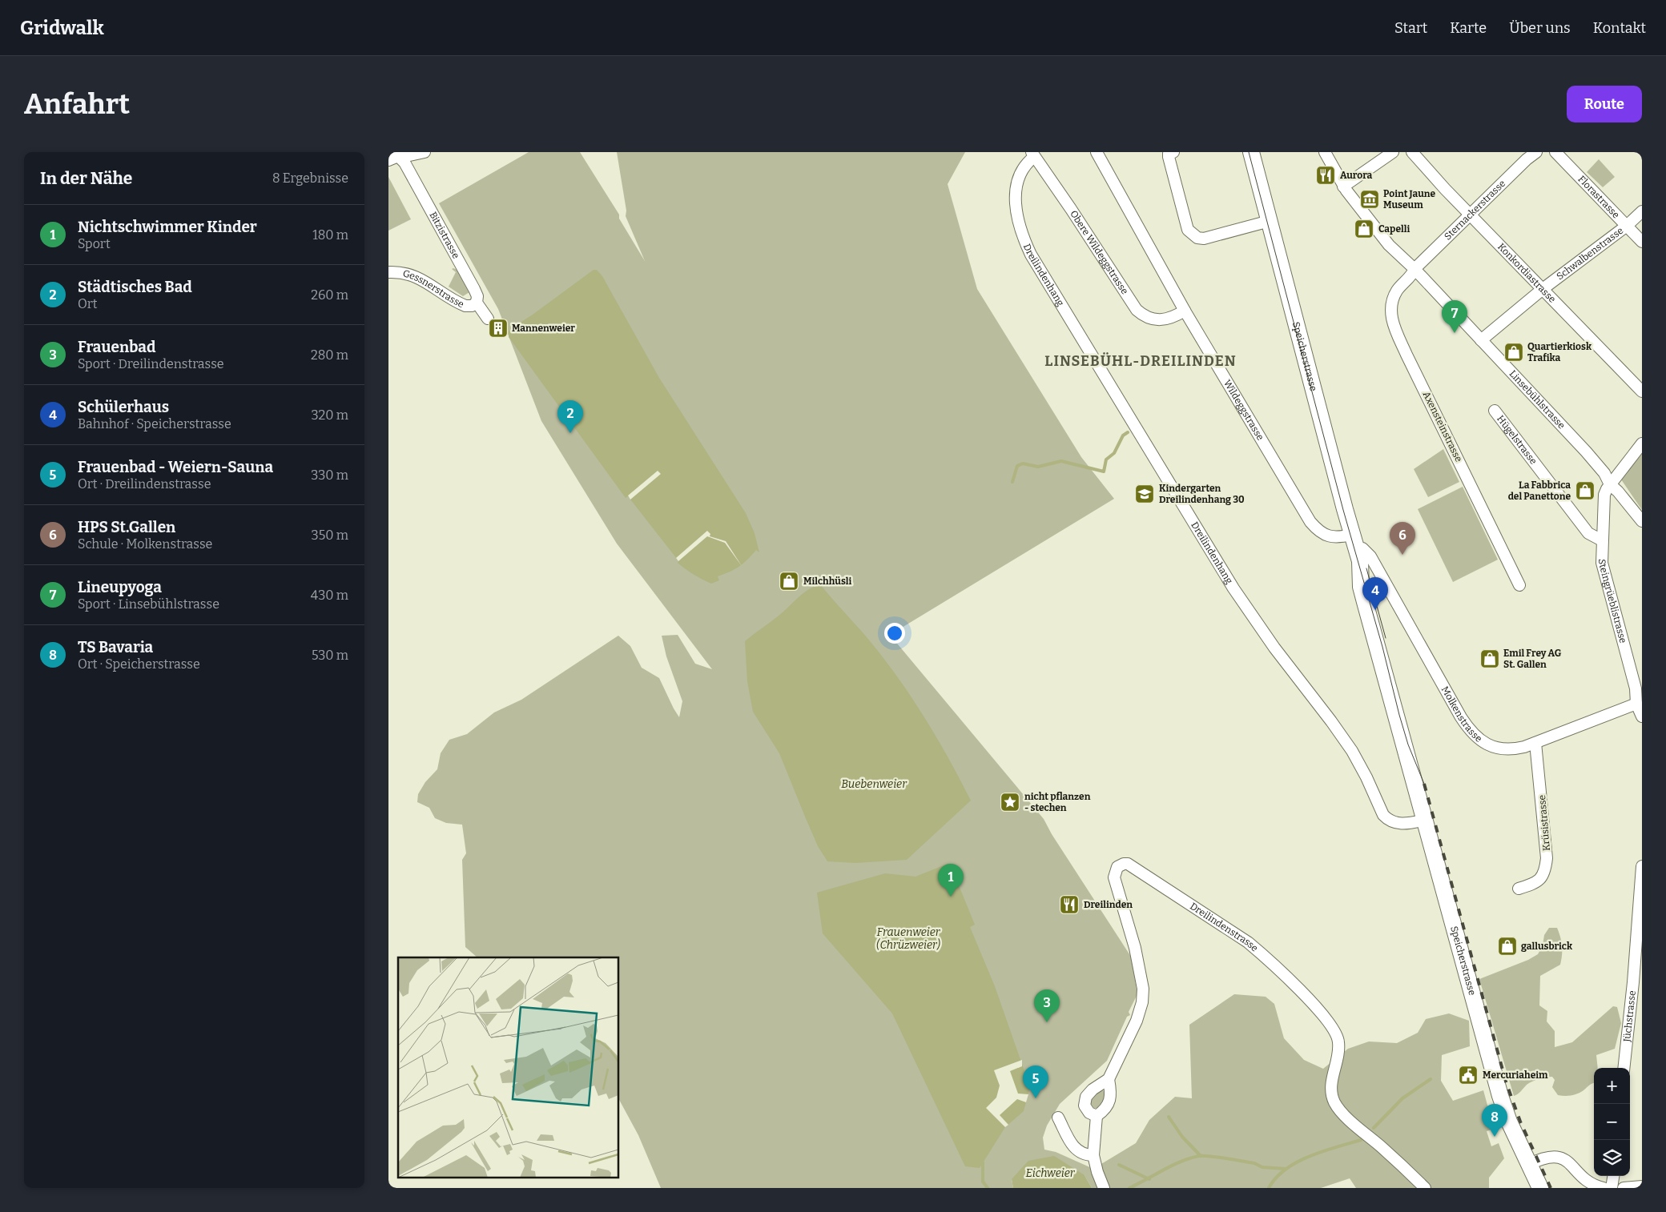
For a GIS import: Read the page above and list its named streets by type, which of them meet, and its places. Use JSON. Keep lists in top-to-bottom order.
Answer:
{
  "streets": {
    "main road": ["Speicherstrasse"],
    "street": [
      "Florastrasse",
      "Sternackerstrasse",
      "Bitzistrasse",
      "Obere Wildeggstrasse",
      "Schwalbenstrasse",
      "Konkordiastrasse",
      "Dreilindenhang",
      "Gessnerstrasse",
      "Linsebühlstrasse",
      "Wildeggstrasse",
      "Axensteinstrasse",
      "Hügelstrasse",
      "Steingrüeblistrasse",
      "Molkenstrasse",
      "Krüsistrasse",
      "Dreilindenstrasse",
      "Jüchstrasse"
    ]
  },
  "crossings": [
    ["Florastrasse", "Schwalbenstrasse"],
    ["Sternackerstrasse", "Konkordiastrasse"],
    ["Sternackerstrasse", "Linsebühlstrasse"],
    ["Sternackerstrasse", "Axensteinstrasse"],
    ["Bitzistrasse", "Gessnerstrasse"],
    ["Obere Wildeggstrasse", "Dreilindenhang"],
    ["Obere Wildeggstrasse", "Wildeggstrasse"],
    ["Schwalbenstrasse", "Konkordiastrasse"],
    ["Schwalbenstrasse", "Linsebühlstrasse"],
    ["Dreilindenhang", "Speicherstrasse"],
    ["Speicherstrasse", "Wildeggstrasse"],
    ["Speicherstrasse", "Molkenstrasse"],
    ["Linsebühlstrasse", "Axensteinstrasse"],
    ["Linsebühlstrasse", "Steingrüeblistrasse"],
    ["Wildeggstrasse", "Molkenstrasse"],
    ["Hügelstrasse", "Steingrüeblistrasse"],
    ["Steingrüeblistrasse", "Molkenstrasse"],
    ["Molkenstrasse", "Krüsistrasse"]
  ],
  "districts": ["LINSEBÜHL-DREILINDEN"],
  "water": ["Buebenweier", "Frauenweier (Chrüzweier)", "Eichweier"],
  "places": {
    "restaurant": ["Aurora", "Dreilinden"],
    "museum": ["Point Jaune Museum"],
    "shop": [
      "Capelli",
      "Quartierkiosk Trafika",
      "La Fabbrica del Panettone",
      "Milchhüsli",
      "Emil Frey AG St. Gallen",
      "gallusbrick"
    ],
    "building": ["Mannenweier"],
    "school or university": ["Kindergarten Dreilindenhang 30"],
    "place": ["nicht pflanzen - stechen"],
    "public building": ["Mercuriaheim"]
  },
  "page": {
    "header": "Gridwalk",
    "nav": [
      "Start",
      "Karte",
      "Über uns",
      "Kontakt"
    ],
    "buttons": "Route",
    "title": "Anfahrt",
    "heading": ["In der Nähe", "8 Ergebnisse"],
    "list": [
      {
        "mark": "1",
        "name": "Nichtschwimmer Kinder",
        "note": "Sport",
        "value": "180 m"
      },
      {
        "mark": "2",
        "name": "Städtisches Bad",
        "note": "Ort",
        "value": "260 m"
      },
      {
        "mark": "3",
        "name": "Frauenbad",
        "note": "Sport · Dreilindenstrasse",
        "value": "280 m"
      },
      {
        "mark": "4",
        "name": "Schülerhaus",
        "note": "Bahnhof · Speicherstrasse",
        "value": "320 m"
      },
      {
        "mark": "5",
        "name": "Frauenbad - Weiern-Sauna",
        "note": "Ort · Dreilindenstrasse",
        "value": "330 m"
      },
      {
        "mark": "6",
        "name": "HPS St.Gallen",
        "note": "Schule · Molkenstrasse",
        "value": "350 m"
      },
      {
        "mark": "7",
        "name": "Lineupyoga",
        "note": "Sport · Linsebühlstrasse",
        "value": "430 m"
      },
      {
        "mark": "8",
        "name": "TS Bavaria",
        "note": "Ort · Speicherstrasse",
        "value": "530 m"
      }
    ],
    "pins": [
      "7",
      "2",
      "6",
      "4",
      "1",
      "3",
      "5",
      "8"
    ],
    "map_buttons": ["+", "−"]
  }
}
